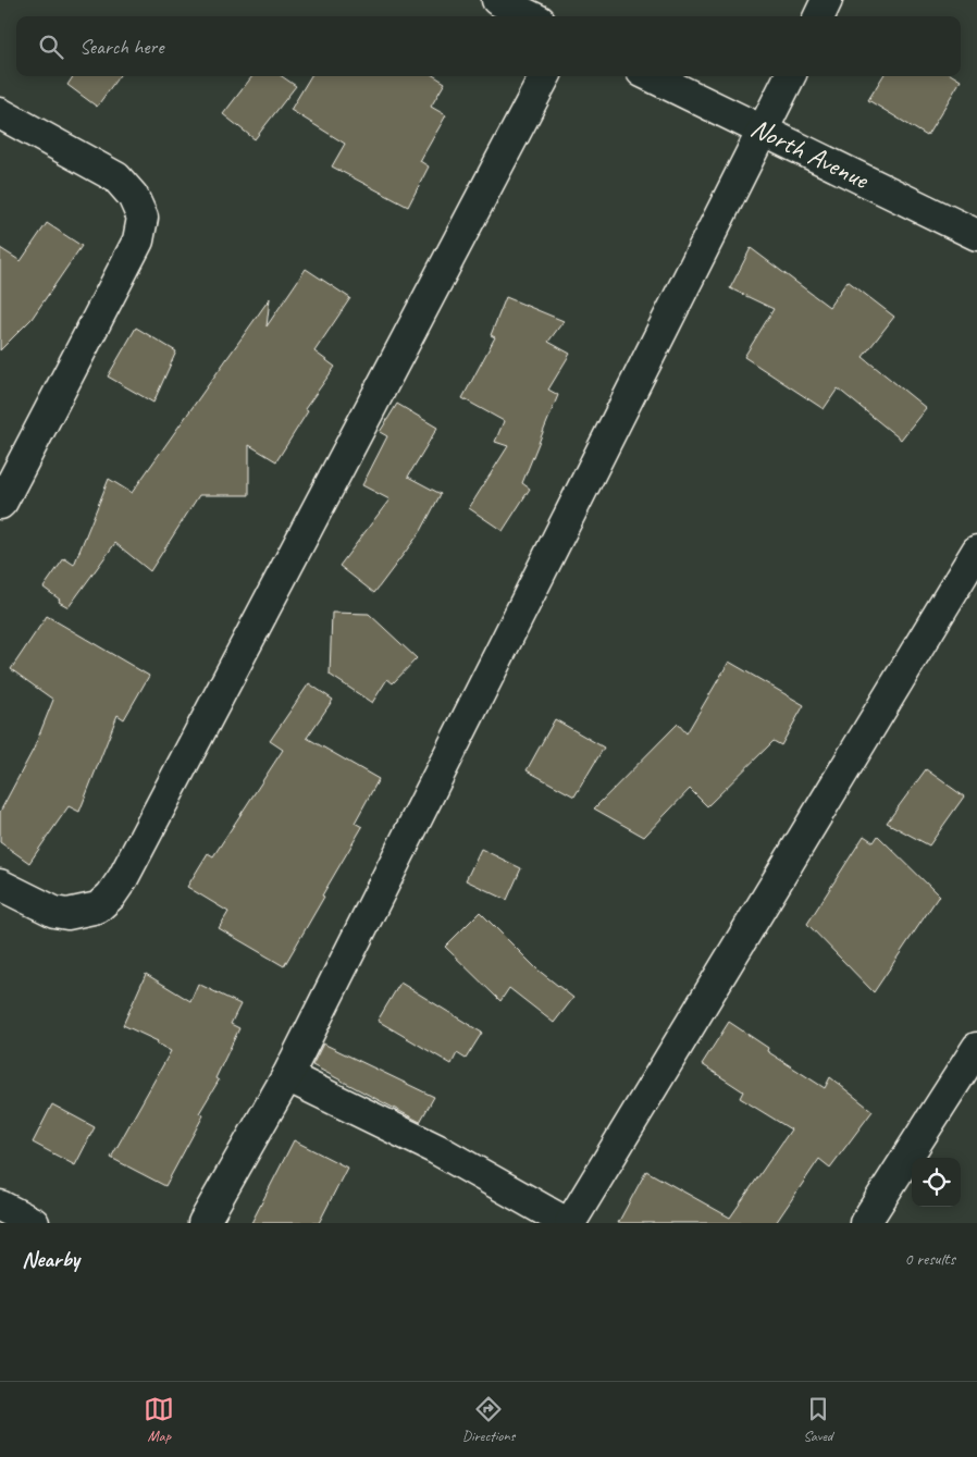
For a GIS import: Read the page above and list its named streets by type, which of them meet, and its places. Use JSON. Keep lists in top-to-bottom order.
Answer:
{
  "streets": {
    "street": ["North Avenue"]
  },
  "page": {
    "search": "Search here",
    "heading": ["Nearby", "0 results"],
    "nav": ["Map", "Directions", "Saved"]
  }
}
